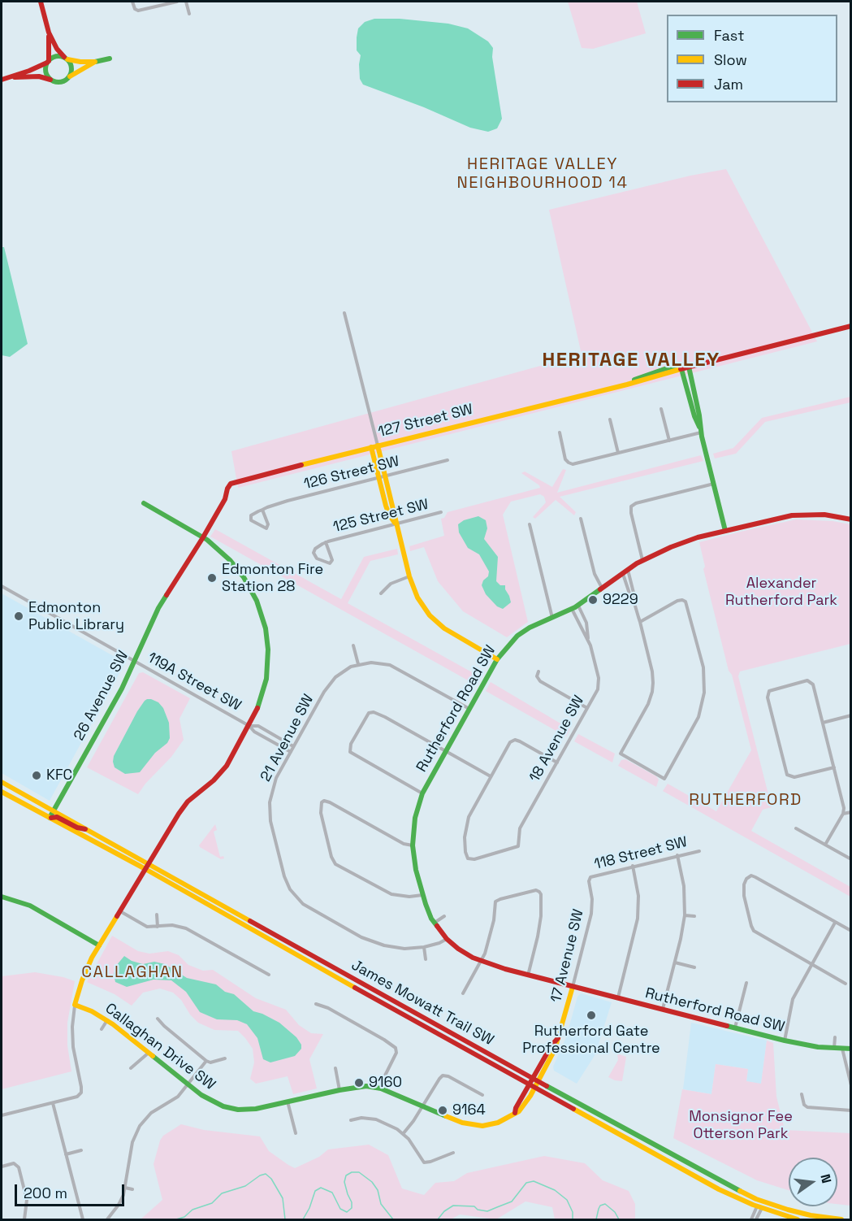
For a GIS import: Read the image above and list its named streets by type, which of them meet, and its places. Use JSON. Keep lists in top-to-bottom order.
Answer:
{
  "streets": {
    "street": [
      "127 Street SW",
      "126 Street SW",
      "125 Street SW",
      "119A Street SW",
      "26 Avenue SW",
      "Rutherford Road SW",
      "21 Avenue SW",
      "18 Avenue SW",
      "118 Street SW",
      "17 Avenue SW",
      "James Mowatt Trail SW",
      "Callaghan Drive SW"
    ]
  },
  "crossings": [
    ["127 Street SW", "26 Avenue SW"],
    ["119A Street SW", "26 Avenue SW"],
    ["119A Street SW", "21 Avenue SW"],
    ["26 Avenue SW", "James Mowatt Trail SW"],
    ["Rutherford Road SW", "18 Avenue SW"],
    ["Rutherford Road SW", "17 Avenue SW"],
    ["118 Street SW", "17 Avenue SW"],
    ["17 Avenue SW", "James Mowatt Trail SW"],
    ["17 Avenue SW", "Callaghan Drive SW"],
    ["James Mowatt Trail SW", "Callaghan Drive SW"]
  ],
  "districts": [
    "HERITAGE VALLEY NEIGHBOURHOOD 14",
    "HERITAGE VALLEY",
    "RUTHERFORD",
    "CALLAGHAN"
  ],
  "parks": ["Alexander Rutherford Park", "Monsignor Fee Otterson Park"],
  "places": [
    "Edmonton Fire Station 28",
    "9229",
    "Edmonton Public Library",
    "KFC",
    "Rutherford Gate Professional Centre",
    "9160",
    "9164"
  ],
  "legend": ["Fast", "Slow", "Jam"],
  "scale_bar": "200 m",
  "north": "right"
}
